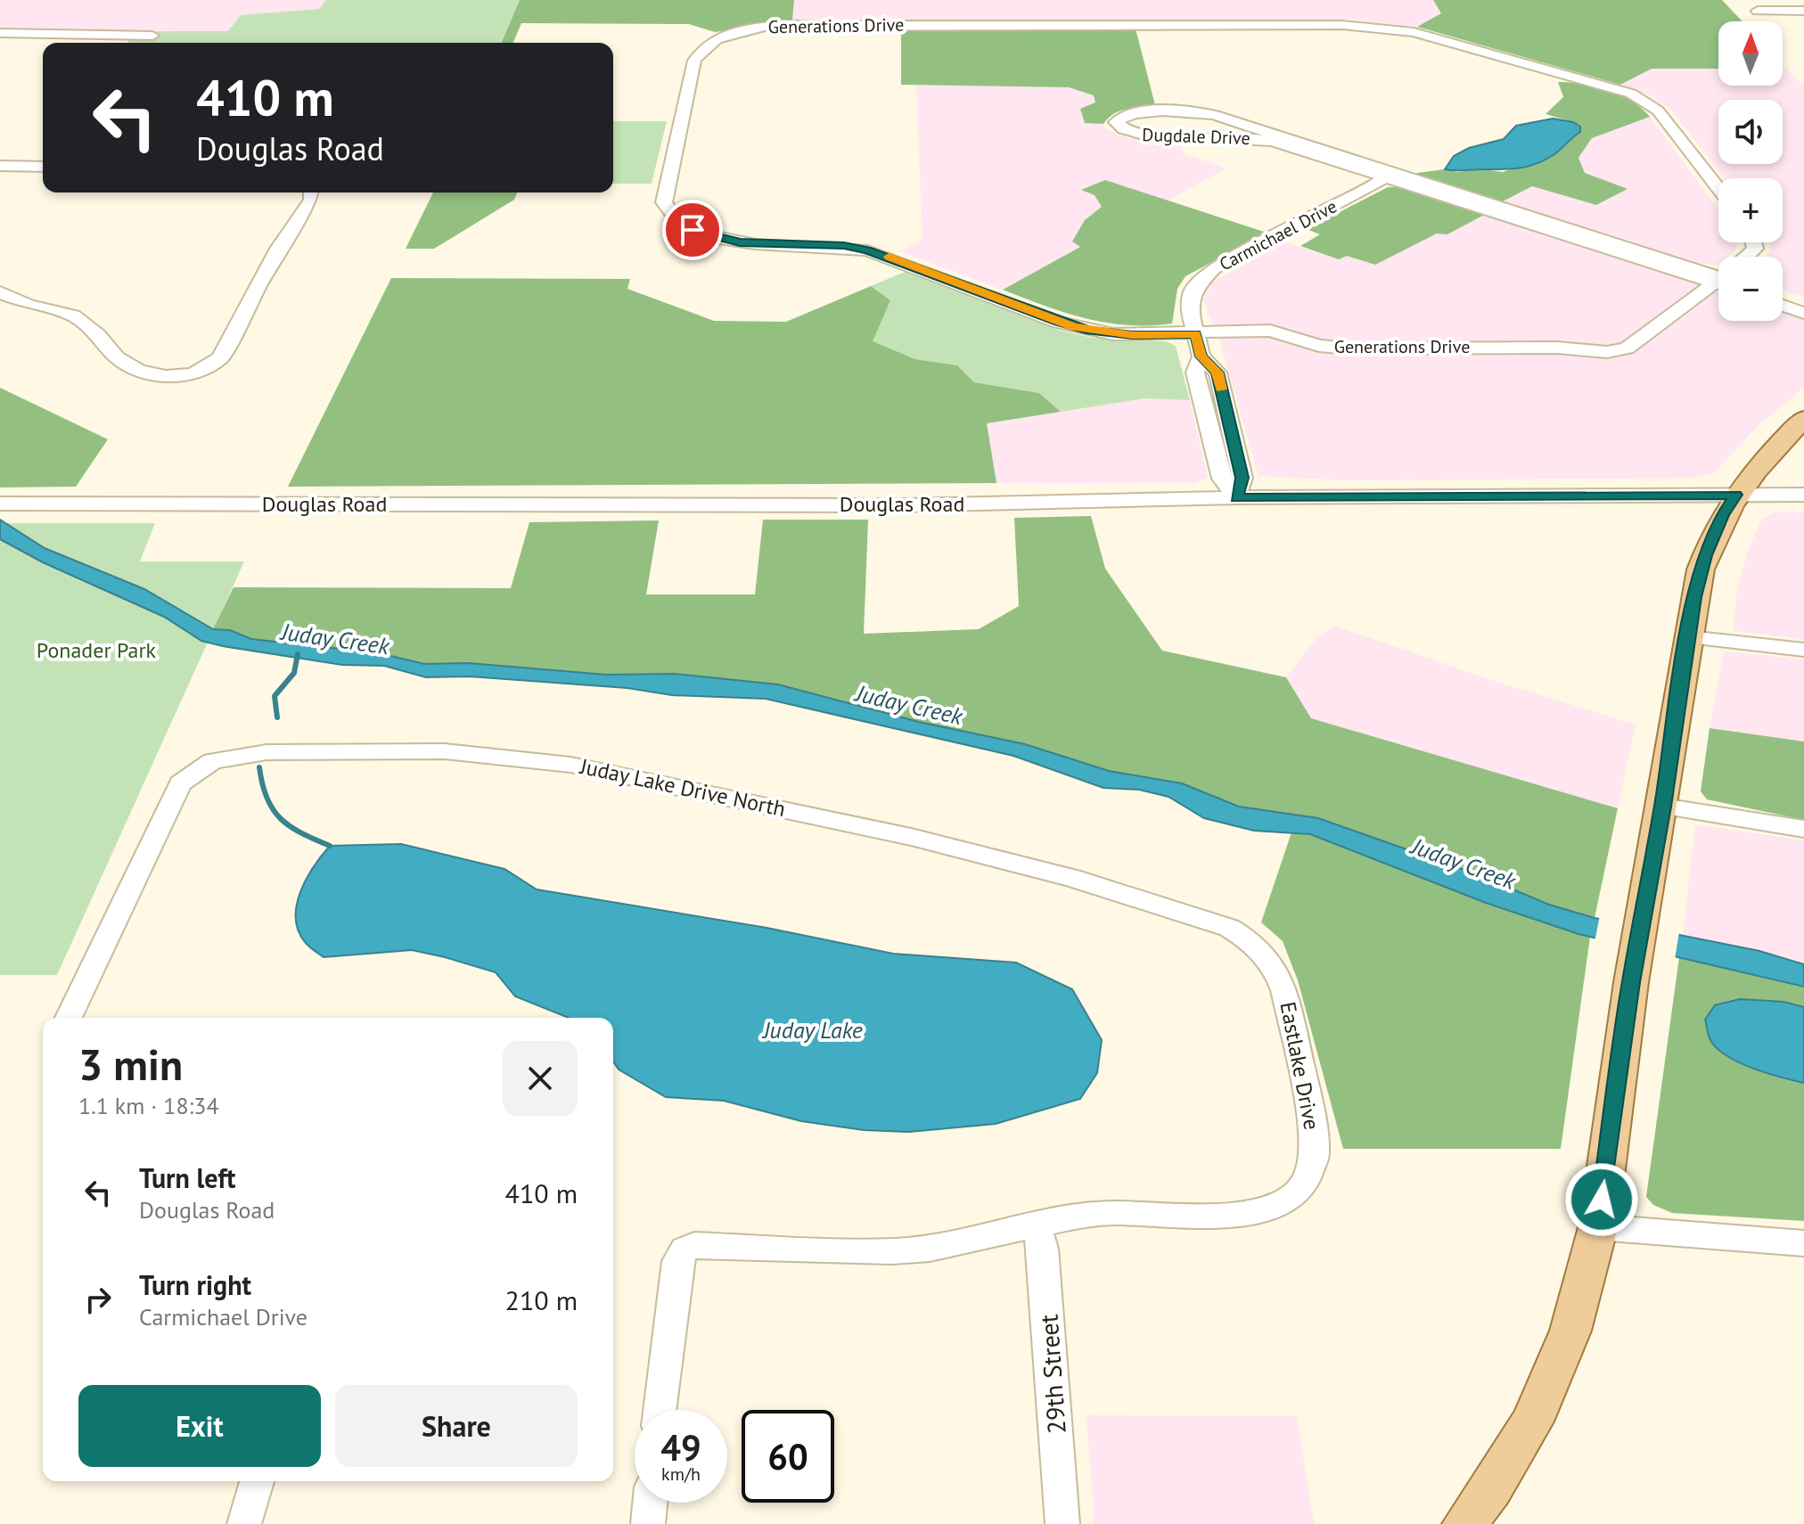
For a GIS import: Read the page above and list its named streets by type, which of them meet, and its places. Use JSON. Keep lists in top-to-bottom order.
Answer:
{
  "streets": {
    "street": [
      "Generations Drive",
      "Dugdale Drive",
      "Carmichael Drive",
      "Douglas Road",
      "Juday Lake Drive North",
      "Eastlake Drive",
      "29th Street"
    ]
  },
  "crossings": [
    ["Generations Drive", "Carmichael Drive"],
    ["Dugdale Drive", "Carmichael Drive"],
    ["Carmichael Drive", "Douglas Road"],
    ["Juday Lake Drive North", "Eastlake Drive"],
    ["Eastlake Drive", "29th Street"]
  ],
  "water": ["Juday Creek", "Juday Lake"],
  "parks": ["Ponader Park"],
  "north": "top",
  "page": {
    "map_buttons": ["+", "−"],
    "turn": ["410 m", "Douglas Road"],
    "heading": ["3 min", "1.1 km · 18:34"],
    "list": [
      {
        "name": "Turn left",
        "note": "Douglas Road",
        "value": "410 m"
      },
      {
        "name": "Turn right",
        "note": "Carmichael Drive",
        "value": "210 m"
      }
    ],
    "buttons": ["Exit", "Share"],
    "speed": "49 km/h",
    "limit": "60"
  }
}
